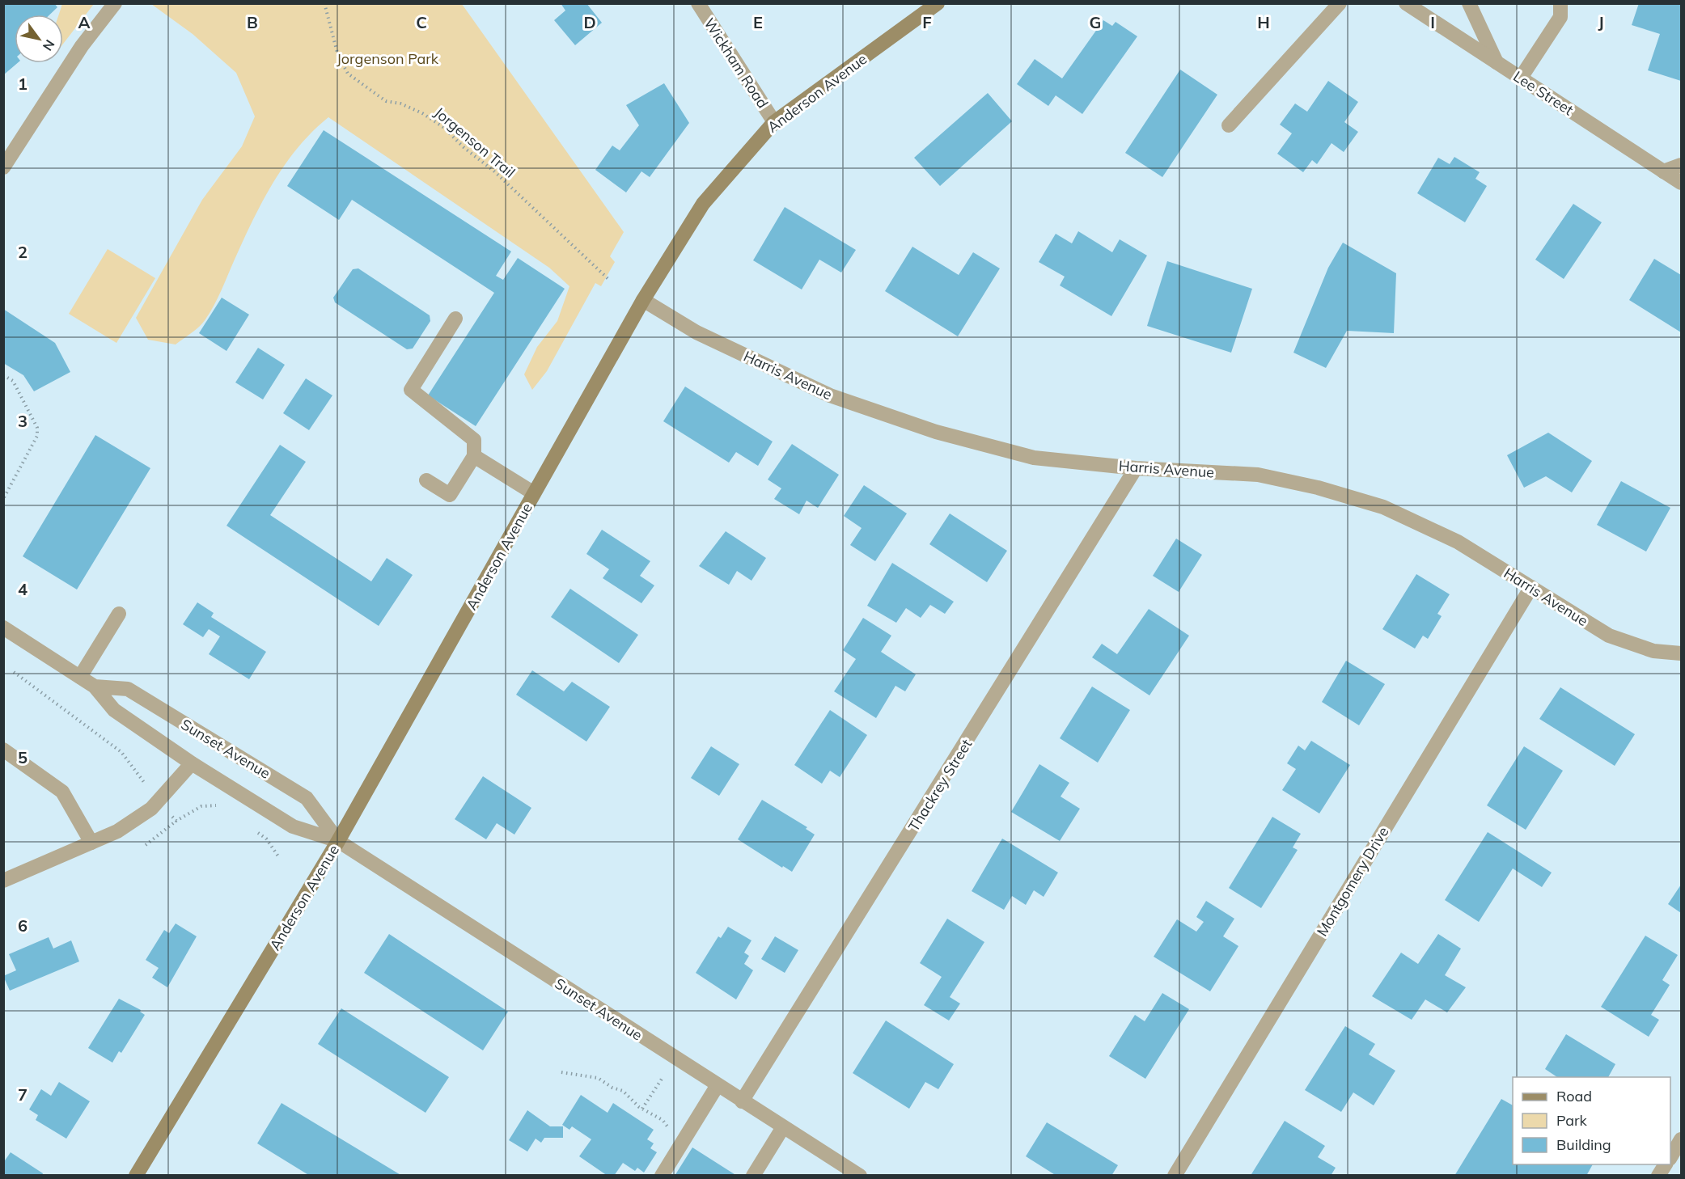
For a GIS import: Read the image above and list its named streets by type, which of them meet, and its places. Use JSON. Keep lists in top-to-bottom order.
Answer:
{
  "streets": {
    "main road": ["Anderson Avenue"],
    "street": [
      "Wickham Road",
      "Lee Street",
      "Harris Avenue",
      "Sunset Avenue",
      "Thackrey Street",
      "Montgomery Drive"
    ],
    "path": ["Jorgenson Trail"]
  },
  "crossings": [
    ["Wickham Road", "Anderson Avenue"],
    ["Anderson Avenue", "Harris Avenue"],
    ["Anderson Avenue", "Sunset Avenue"],
    ["Harris Avenue", "Thackrey Street"],
    ["Harris Avenue", "Montgomery Drive"],
    ["Sunset Avenue", "Thackrey Street"]
  ],
  "parks": ["Jorgenson Park"],
  "legend": ["Road", "Park", "Building"],
  "north": "bottom right",
  "grid": {
    "columns": [
      "A",
      "B",
      "C",
      "D",
      "E",
      "F",
      "G",
      "H",
      "I",
      "J"
    ],
    "rows": [
      "1",
      "2",
      "3",
      "4",
      "5",
      "6",
      "7"
    ]
  }
}
